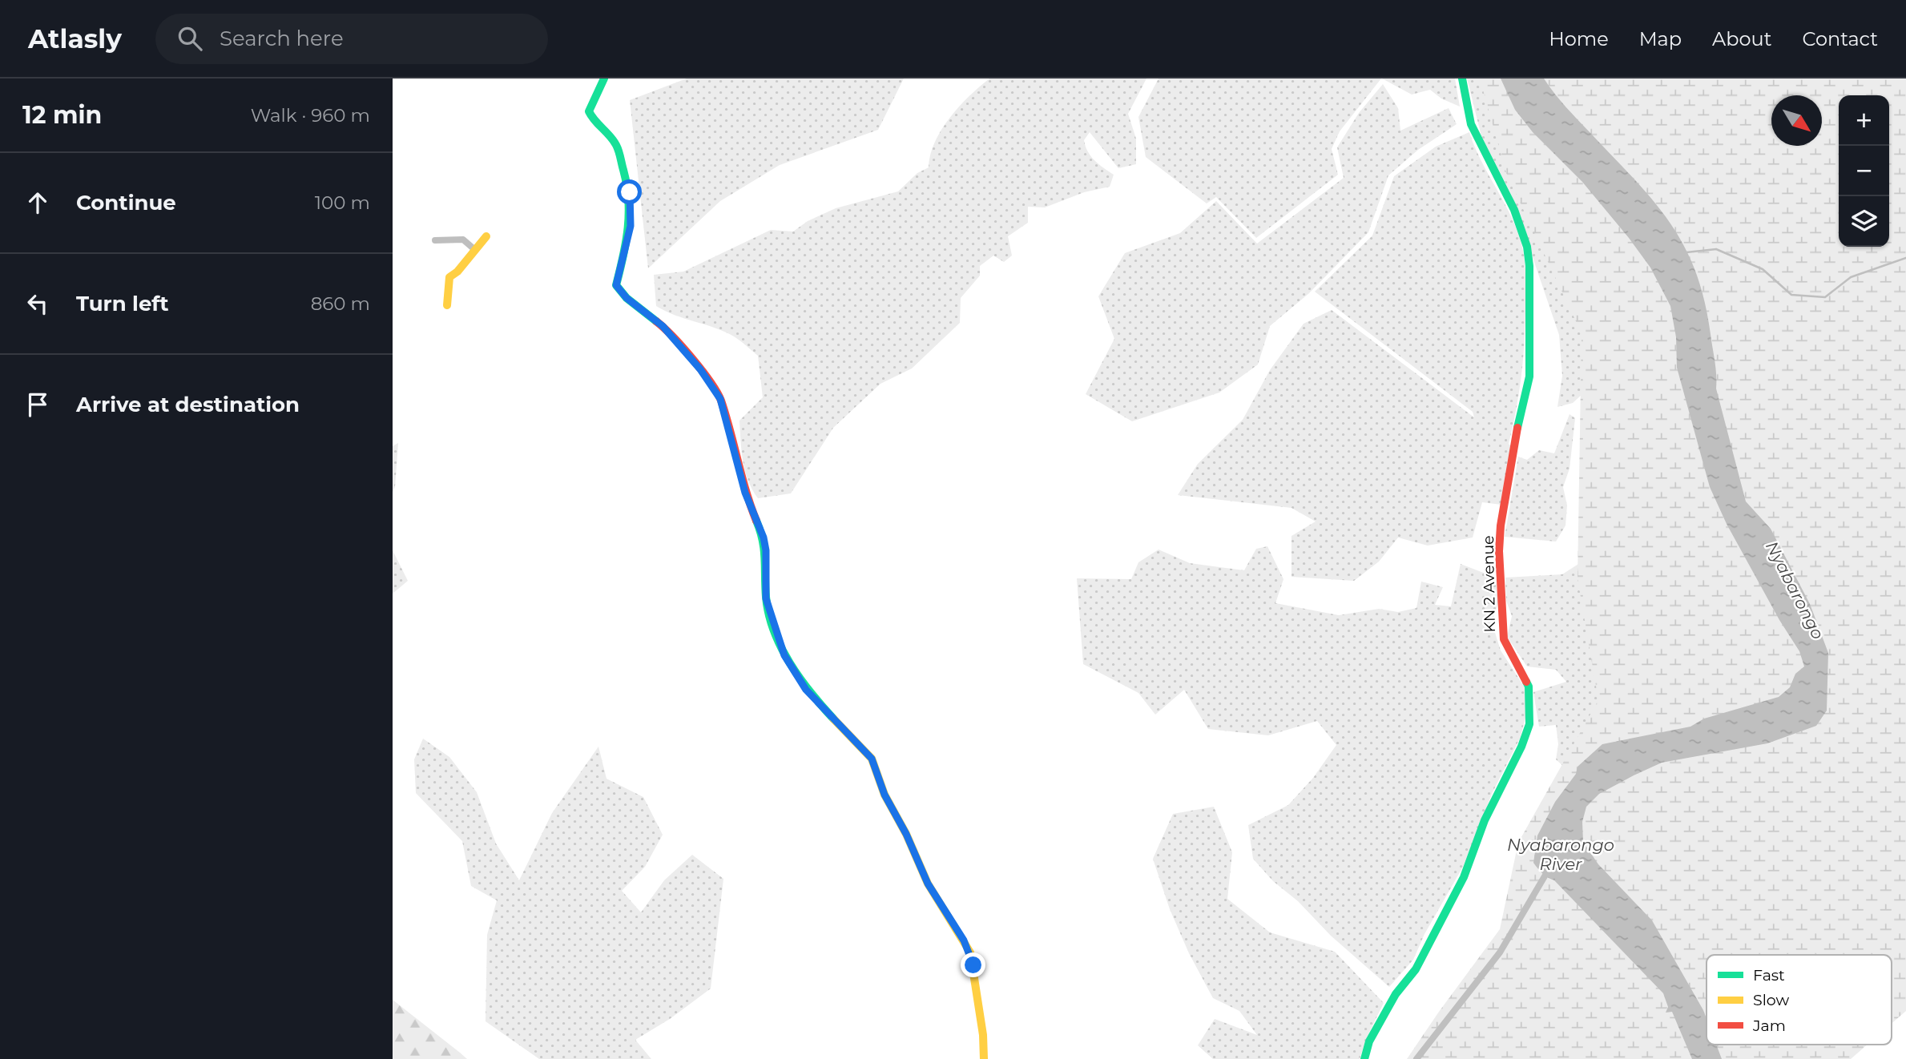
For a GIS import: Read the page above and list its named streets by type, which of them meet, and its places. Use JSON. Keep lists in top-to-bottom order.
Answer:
{
  "streets": {
    "street": ["KN 2 Avenue"]
  },
  "water": ["Nyabarongo", "Nyabarongo River"],
  "legend": ["Fast", "Slow", "Jam"],
  "north": "bottom right",
  "page": {
    "header": "Atlasly",
    "search": "Search here",
    "nav": [
      "Home",
      "Map",
      "About",
      "Contact"
    ],
    "heading": ["12 min", "Walk · 960 m"],
    "map_buttons": ["+", "−"],
    "list": [
      ["Continue", "100 m"],
      ["Turn left", "860 m"],
      "Arrive at destination"
    ]
  }
}
